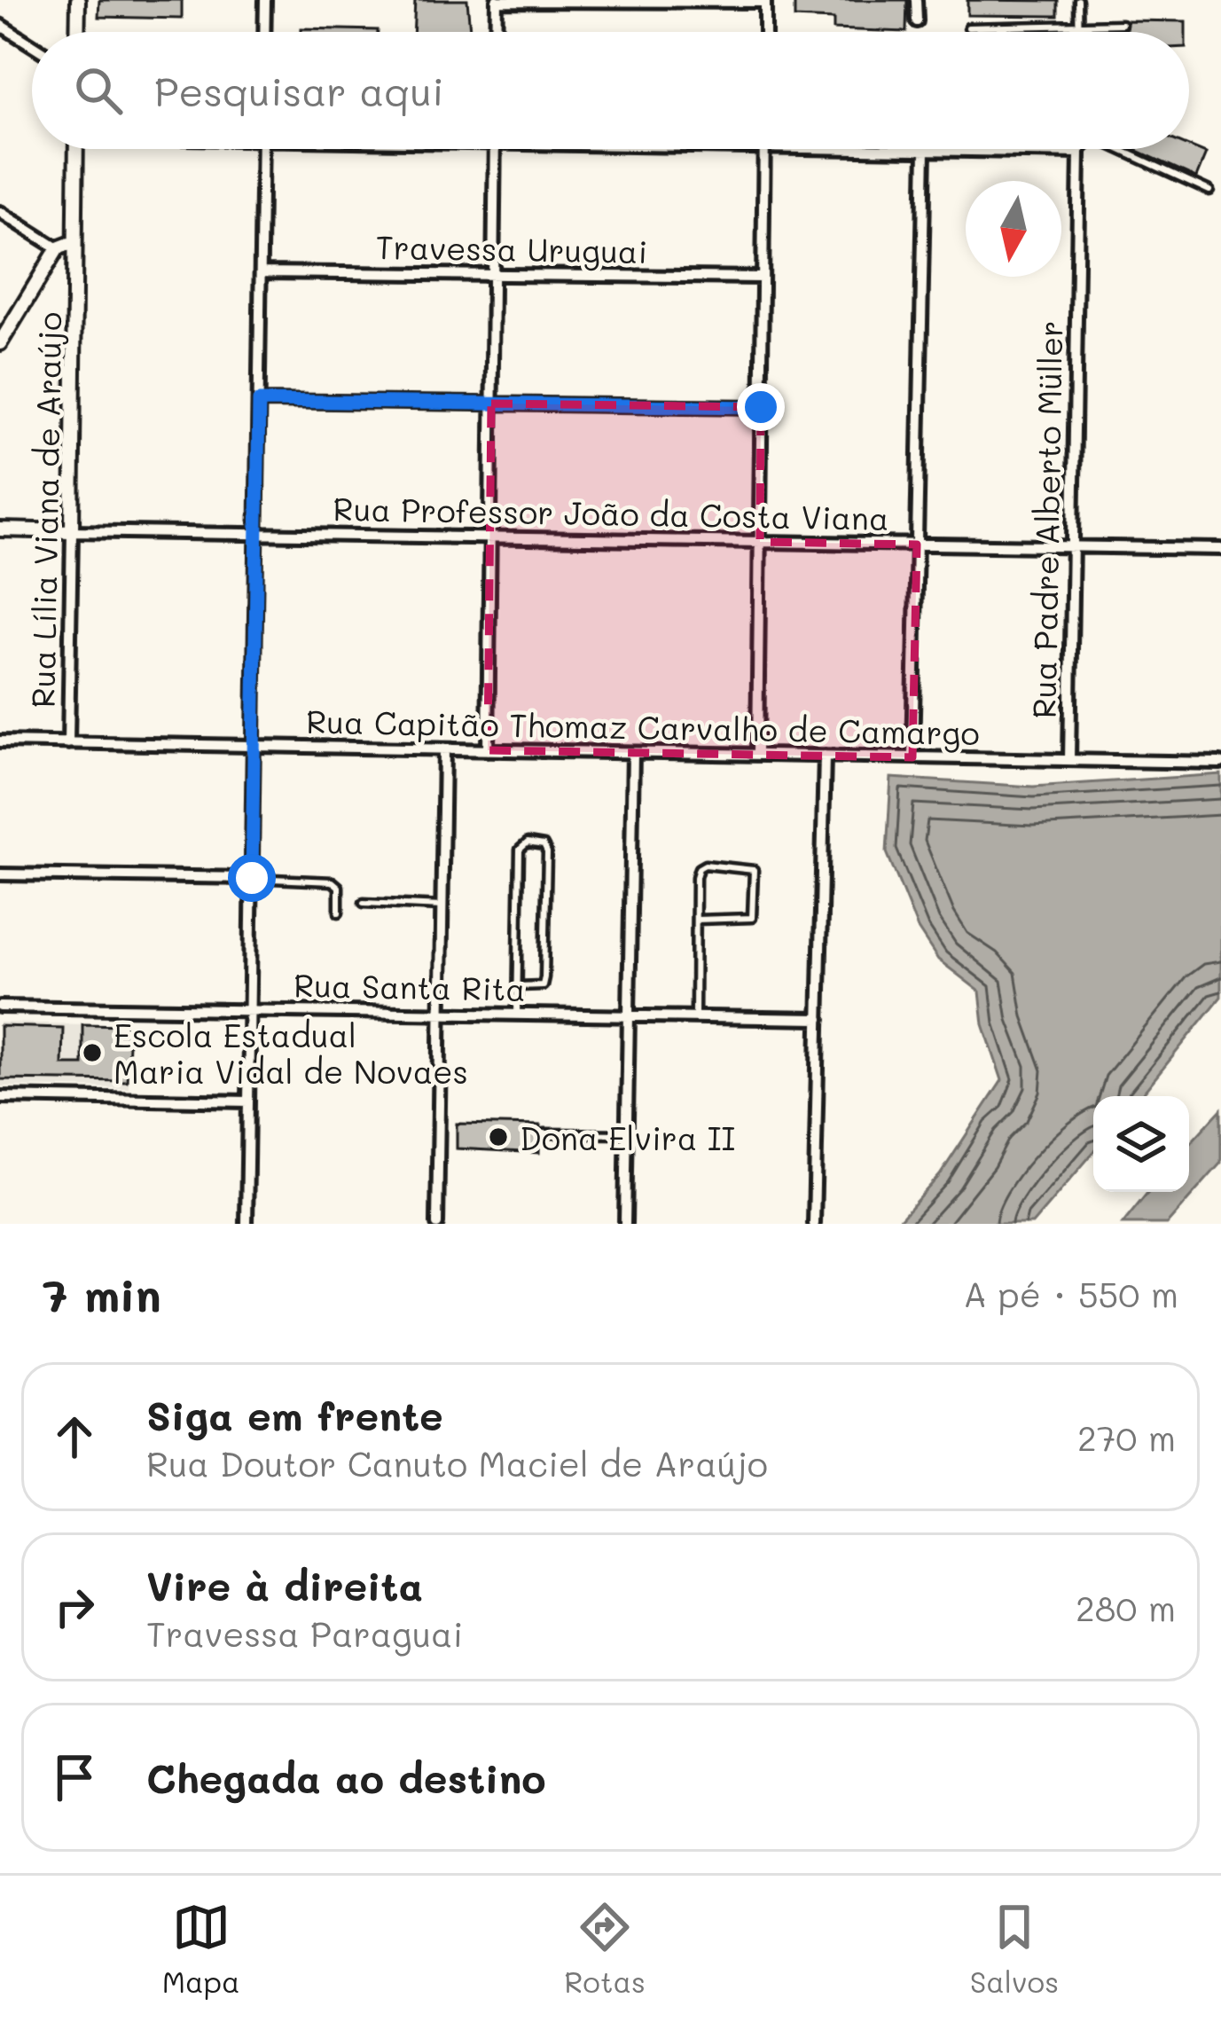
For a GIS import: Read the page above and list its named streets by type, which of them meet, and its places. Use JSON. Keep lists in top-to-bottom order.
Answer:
{
  "streets": {
    "street": [
      "Travessa Uruguai",
      "Rua Lília Viana de Araújo",
      "Rua Professor João da Costa Viana",
      "Rua Padre Alberto Müller",
      "Rua Capitão Thomaz Carvalho de Camargo",
      "Rua Santa Rita"
    ]
  },
  "crossings": [
    ["Rua Lília Viana de Araújo", "Rua Professor João da Costa Viana"],
    ["Rua Lília Viana de Araújo", "Rua Capitão Thomaz Carvalho de Camargo"],
    ["Rua Professor João da Costa Viana", "Rua Padre Alberto Müller"],
    ["Rua Padre Alberto Müller", "Rua Capitão Thomaz Carvalho de Camargo"]
  ],
  "places": ["Escola Estadual Maria Vidal de Novaes", "Dona Elvira II"],
  "north": "bottom",
  "page": {
    "search": "Pesquisar aqui",
    "heading": ["7 min", "A pé · 550 m"],
    "list": [
      ["Siga em frente", "Rua Doutor Canuto Maciel de Araújo", "270 m"],
      ["Vire à direita", "Travessa Paraguai", "280 m"],
      "Chegada ao destino"
    ],
    "nav": ["Mapa", "Rotas", "Salvos"]
  }
}
